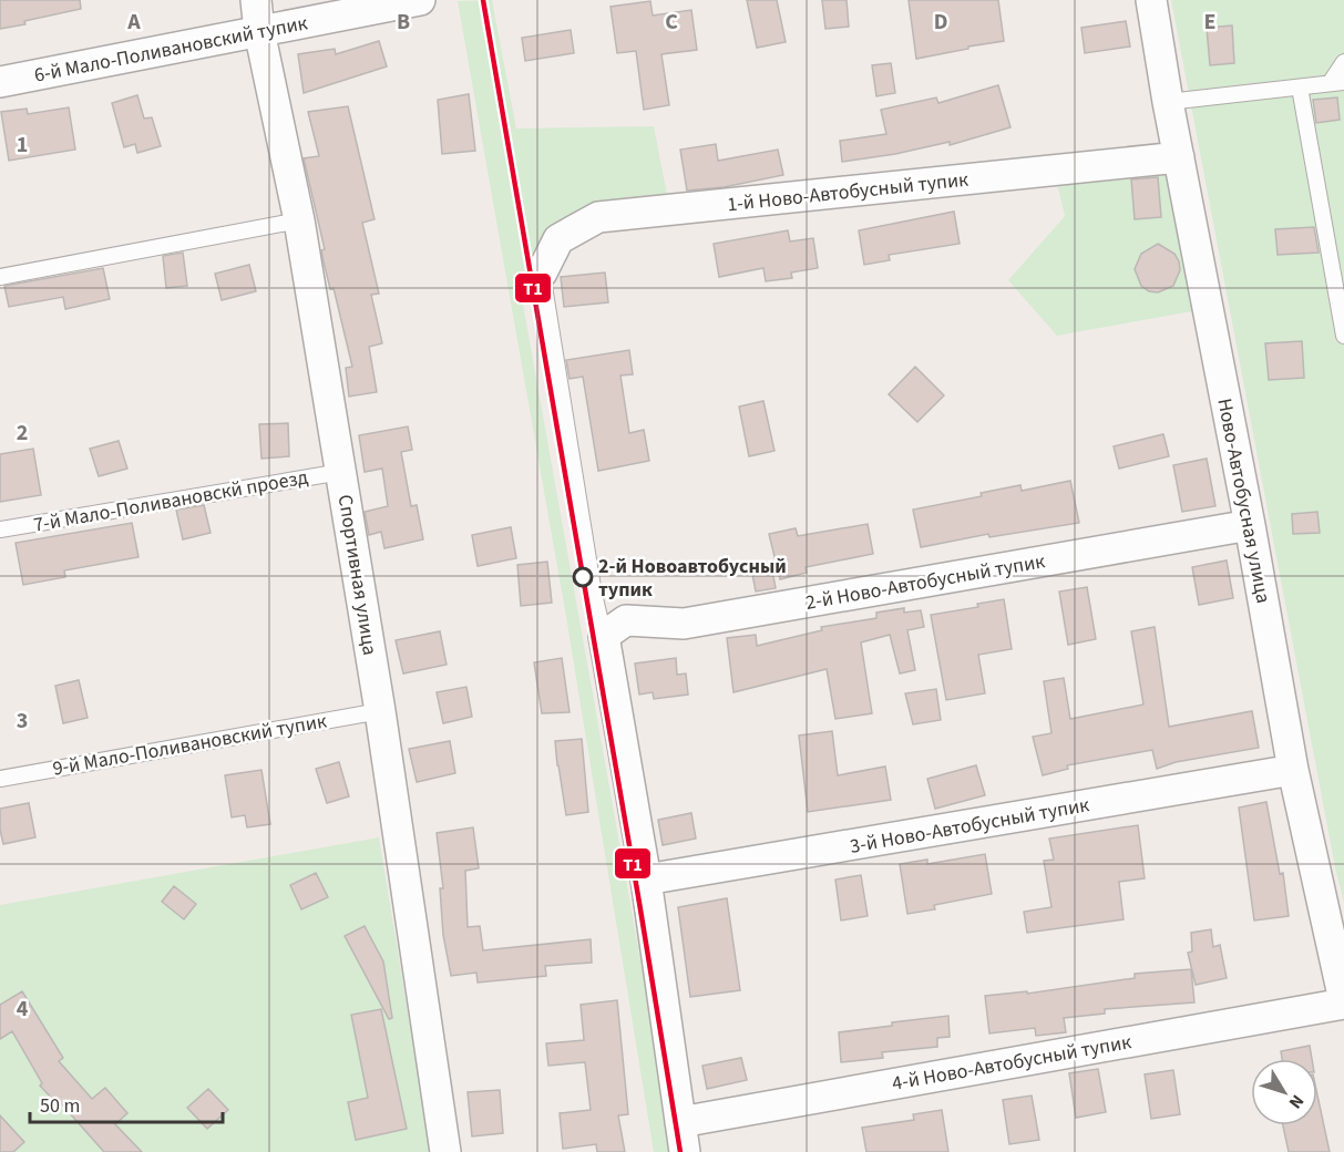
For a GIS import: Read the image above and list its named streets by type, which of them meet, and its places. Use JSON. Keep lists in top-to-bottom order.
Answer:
{
  "streets": {
    "street": [
      "6-й Мало-Поливановский тупик",
      "1-й Ново-Автобусный тупик",
      "Ново-Автобусная улица",
      "Спортивная улица",
      "2-й Ново-Автобусный тупик",
      "3-й Ново-Автобусный тупик",
      "4-й Ново-Автобусный тупик"
    ],
    "lane": ["7-й Мало-Поливановскй проезд", "9-й Мало-Поливановский тупик"]
  },
  "crossings": [
    ["6-й Мало-Поливановский тупик", "Спортивная улица"],
    ["1-й Ново-Автобусный тупик", "Ново-Автобусная улица"],
    ["7-й Мало-Поливановскй проезд", "Спортивная улица"],
    ["Ново-Автобусная улица", "2-й Ново-Автобусный тупик"],
    ["Ново-Автобусная улица", "3-й Ново-Автобусный тупик"],
    ["Ново-Автобусная улица", "4-й Ново-Автобусный тупик"],
    ["Спортивная улица", "9-й Мало-Поливановский тупик"]
  ],
  "places": ["2-й Новоавтобусный тупик"],
  "lines": ["transit line T1"],
  "scale_bar": "50 m",
  "north": "bottom right",
  "grid": {
    "columns": [
      "A",
      "B",
      "C",
      "D",
      "E"
    ],
    "rows": [
      "1",
      "2",
      "3",
      "4"
    ]
  }
}
